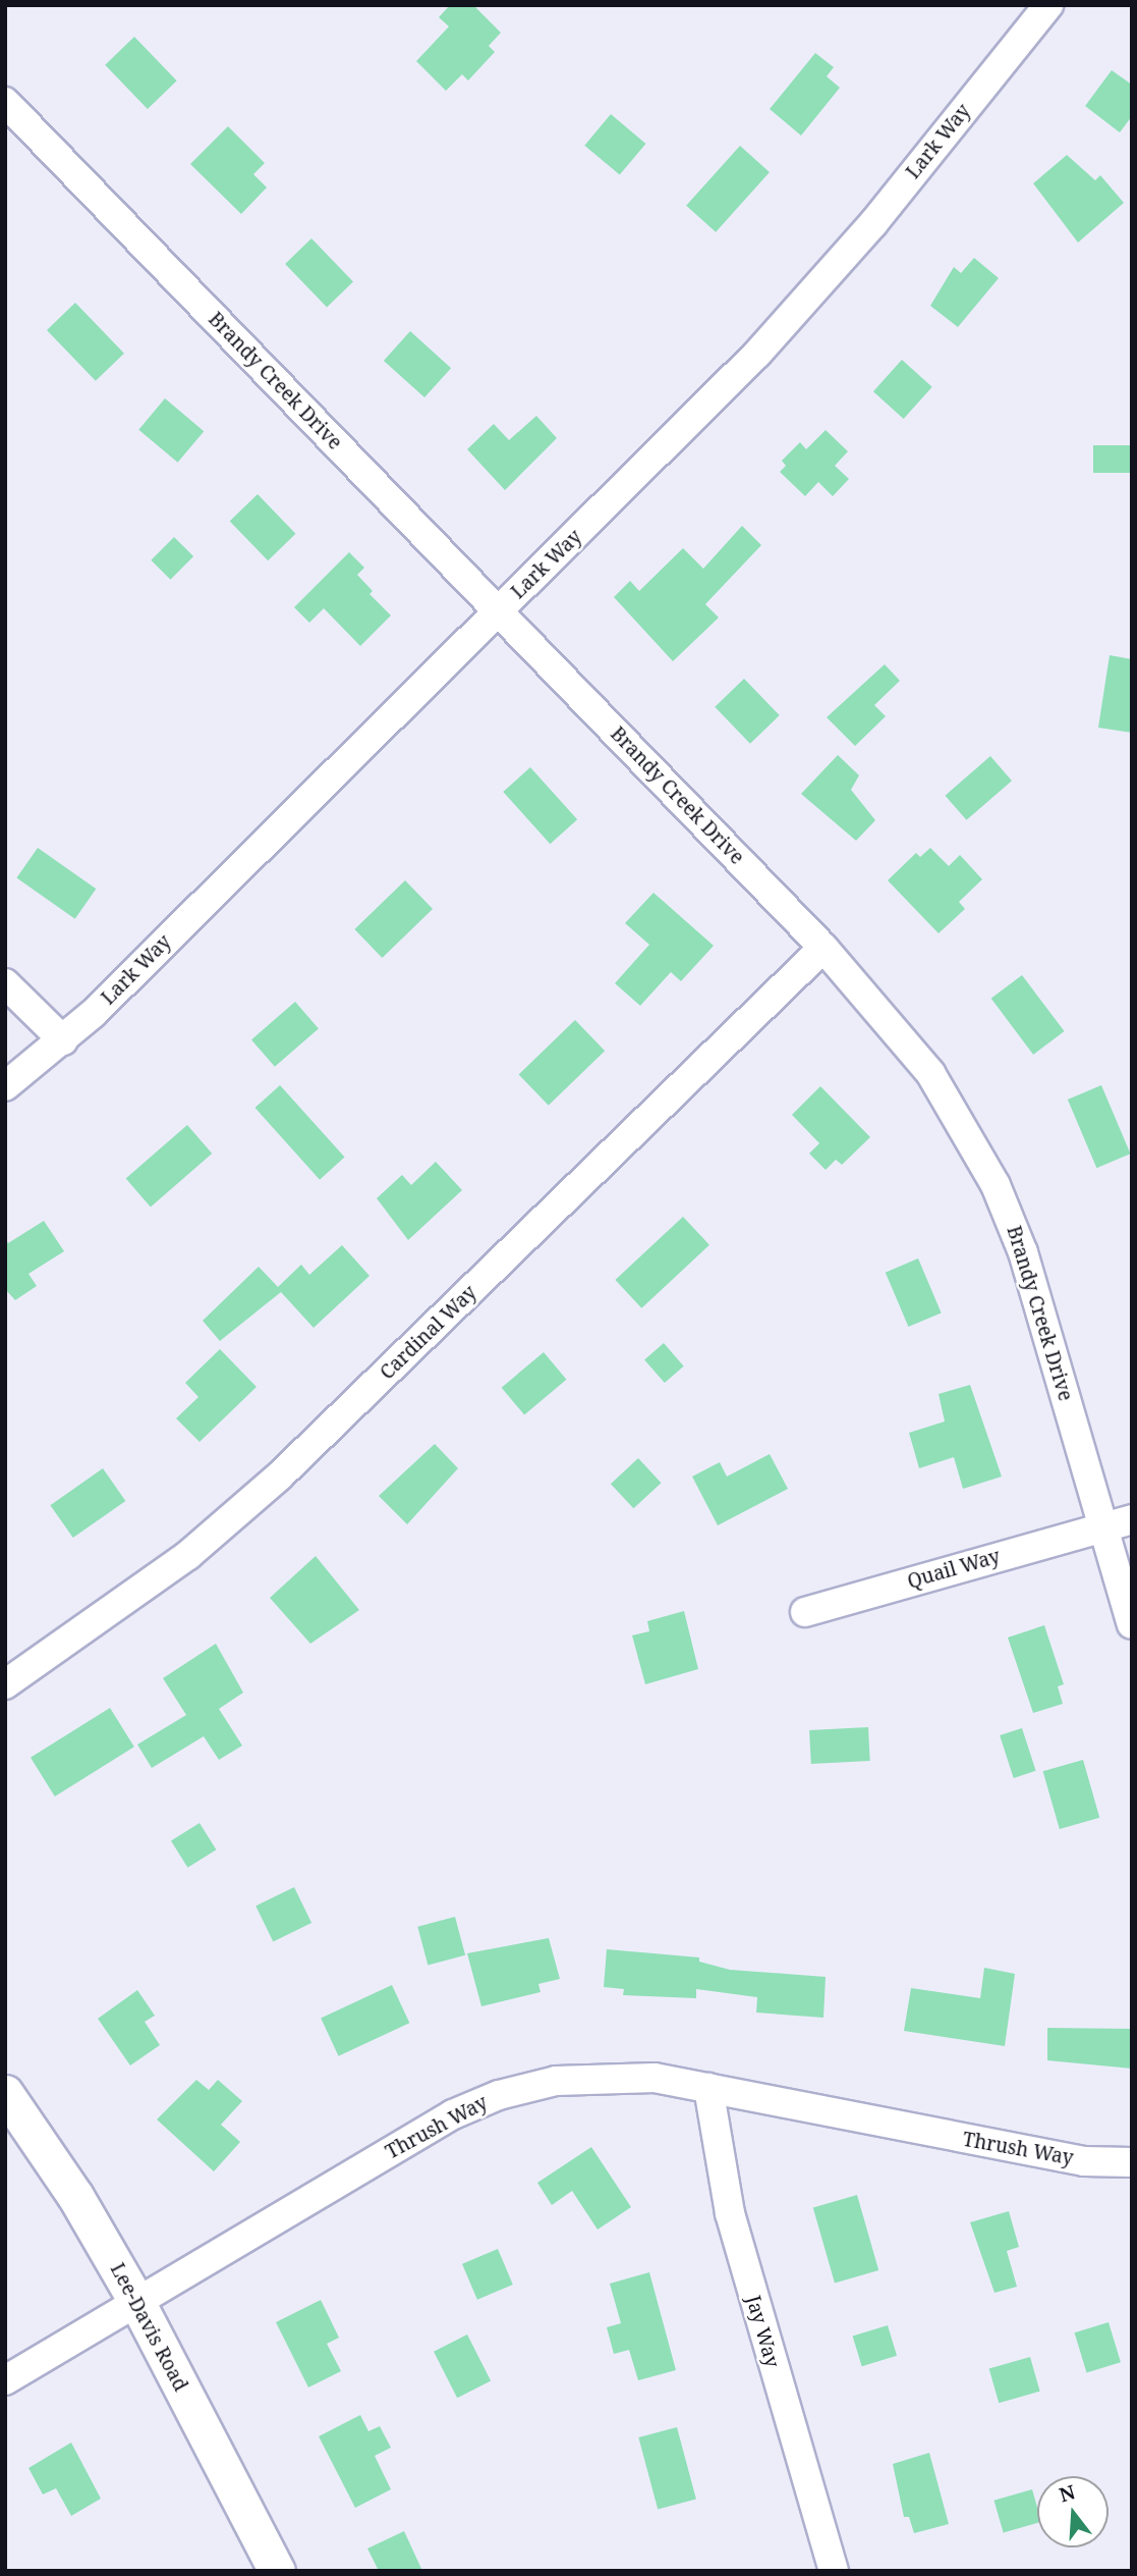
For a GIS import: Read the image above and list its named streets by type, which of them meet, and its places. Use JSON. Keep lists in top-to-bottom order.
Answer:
{
  "streets": {
    "main road": ["Lee-Davis Road"],
    "street": [
      "Lark Way",
      "Brandy Creek Drive",
      "Cardinal Way",
      "Quail Way",
      "Thrush Way",
      "Jay Way"
    ]
  },
  "crossings": [
    ["Lark Way", "Brandy Creek Drive"],
    ["Brandy Creek Drive", "Cardinal Way"],
    ["Brandy Creek Drive", "Quail Way"],
    ["Thrush Way", "Lee-Davis Road"],
    ["Thrush Way", "Jay Way"]
  ],
  "north": "top"
}
